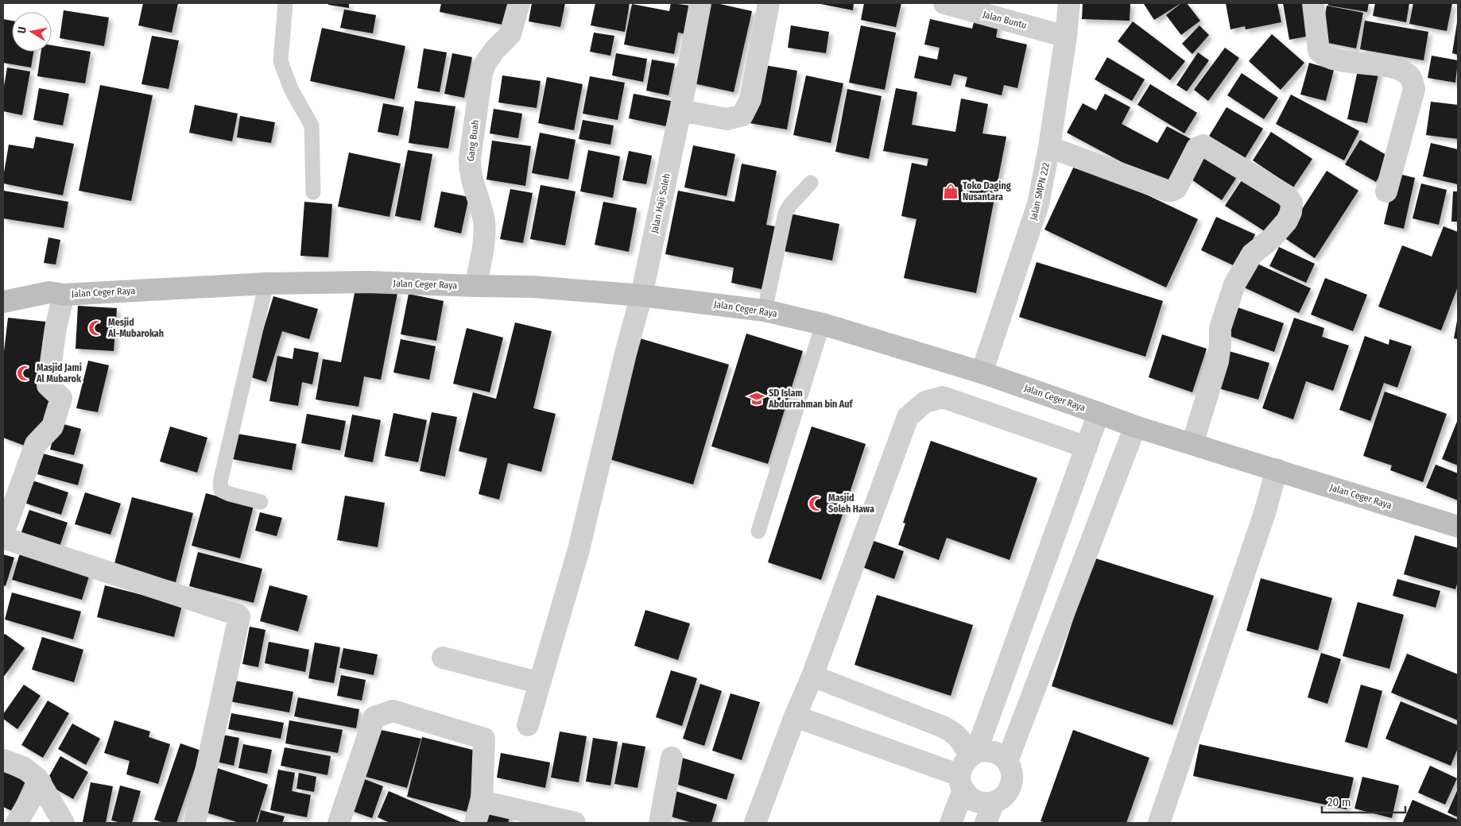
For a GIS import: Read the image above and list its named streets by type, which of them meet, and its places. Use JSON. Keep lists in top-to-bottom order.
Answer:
{
  "streets": {
    "main road": ["Jalan Ceger Raya"],
    "street": [
      "Jalan Buntu",
      "Gang Buah",
      "Jalan SMPN 222",
      "Jalan Haji Soleh"
    ]
  },
  "crossings": [
    ["Jalan Buntu", "Jalan SMPN 222"],
    ["Gang Buah", "Jalan Ceger Raya"],
    ["Jalan SMPN 222", "Jalan Ceger Raya"],
    ["Jalan Haji Soleh", "Jalan Ceger Raya"]
  ],
  "places": {
    "shop": ["Toko Daging Nusantara"],
    "mosque": ["Mesjid Al-Mubarokah", "Masjid Jami Al Mubarok", "Masjid Soleh Hawa"],
    "school or university": ["SD Islam Abdurrahman bin Auf"]
  },
  "scale_bar": "20 m",
  "north": "left"
}
